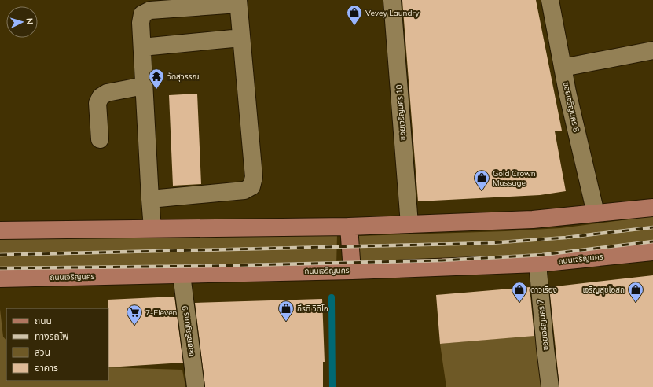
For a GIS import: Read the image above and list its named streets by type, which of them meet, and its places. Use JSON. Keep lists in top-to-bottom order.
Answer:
{
  "streets": {
    "main road": ["ถนนเจริญนคร"],
    "street": [
      "ซอยเจริญนคร 8",
      "ซอยเจริญนคร 10",
      "ซอยเจริญนคร 7",
      "ซอยเจริญนคร 9"
    ]
  },
  "crossings": [
    ["ถนนเจริญนคร", "ซอยเจริญนคร 7"],
    ["ถนนเจริญนคร", "ซอยเจริญนคร 9"]
  ],
  "places": {
    "shop": [
      "Vevey Laundry",
      "Gold Crown Massage",
      "ดาวเรือง",
      "เจริญสุขโอสถ",
      "กีรติ วิดิโอ"
    ],
    "temple": ["วัดสุวรรณ"],
    "supermarket": ["7-Eleven"]
  },
  "legend": [
    "ถนน",
    "ทางรถไฟ",
    "สวน",
    "อาคาร"
  ],
  "north": "right"
}
